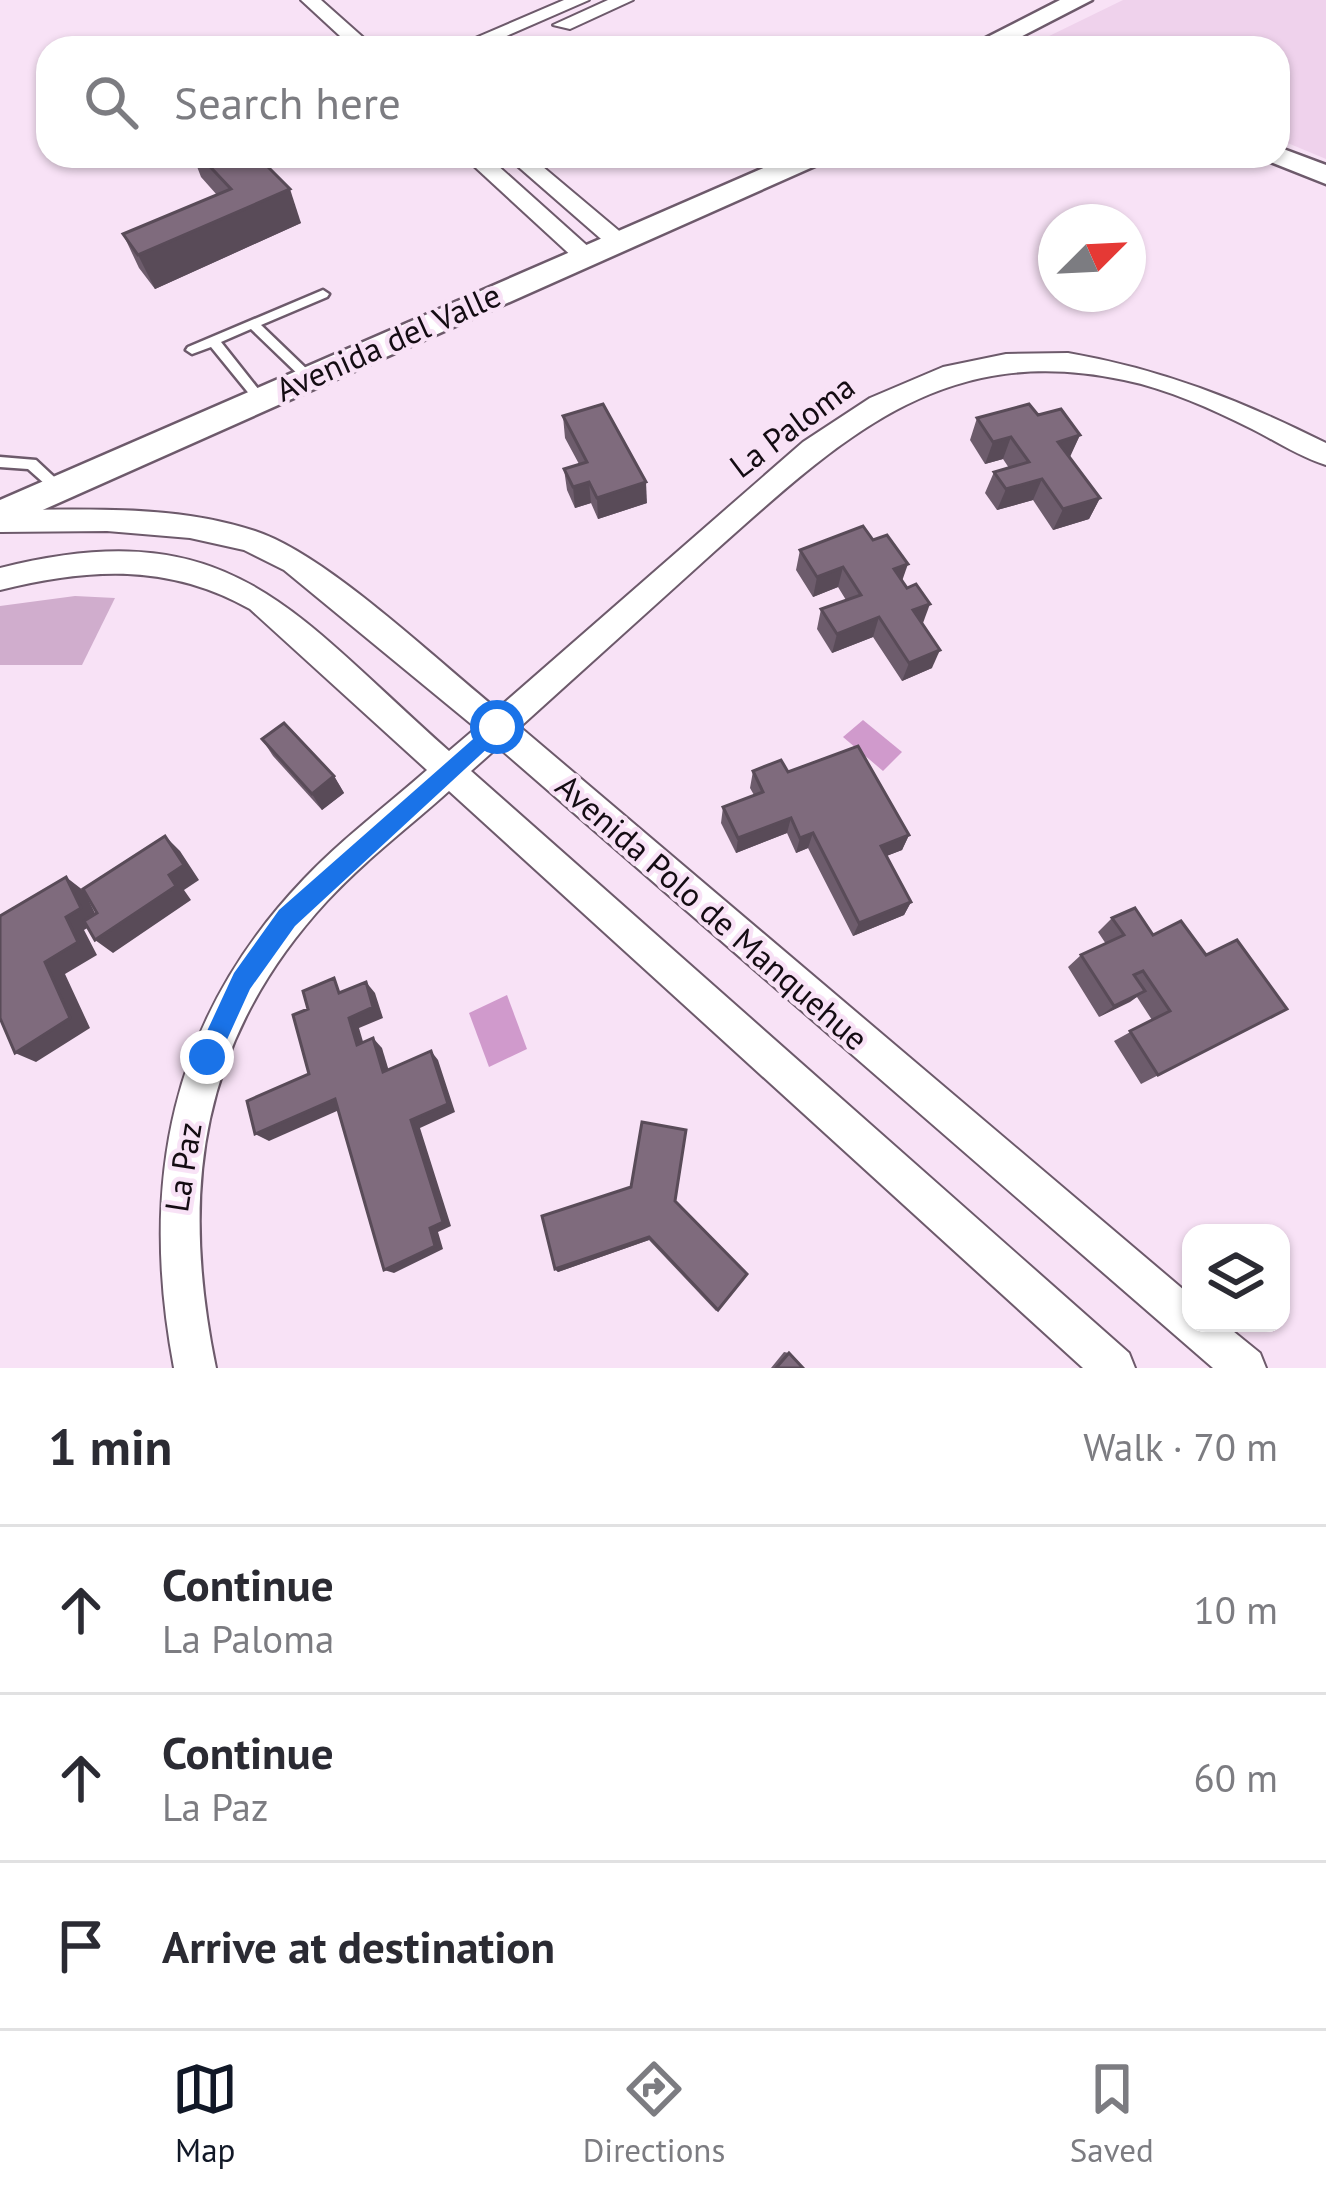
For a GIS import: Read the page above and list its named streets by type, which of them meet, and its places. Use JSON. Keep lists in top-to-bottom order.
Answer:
{
  "streets": {
    "street": [
      "Avenida del Valle",
      "La Paloma",
      "Avenida Polo de Manquehue",
      "La Paz"
    ]
  },
  "crossings": [
    ["Avenida del Valle", "Avenida Polo de Manquehue"],
    ["La Paloma", "Avenida Polo de Manquehue"],
    ["La Paloma", "La Paz"],
    ["Avenida Polo de Manquehue", "La Paz"]
  ],
  "north": "top right",
  "page": {
    "search": "Search here",
    "heading": ["1 min", "Walk · 70 m"],
    "list": [
      ["Continue", "La Paloma", "10 m"],
      ["Continue", "La Paz", "60 m"],
      "Arrive at destination"
    ],
    "nav": ["Map", "Directions", "Saved"]
  }
}
